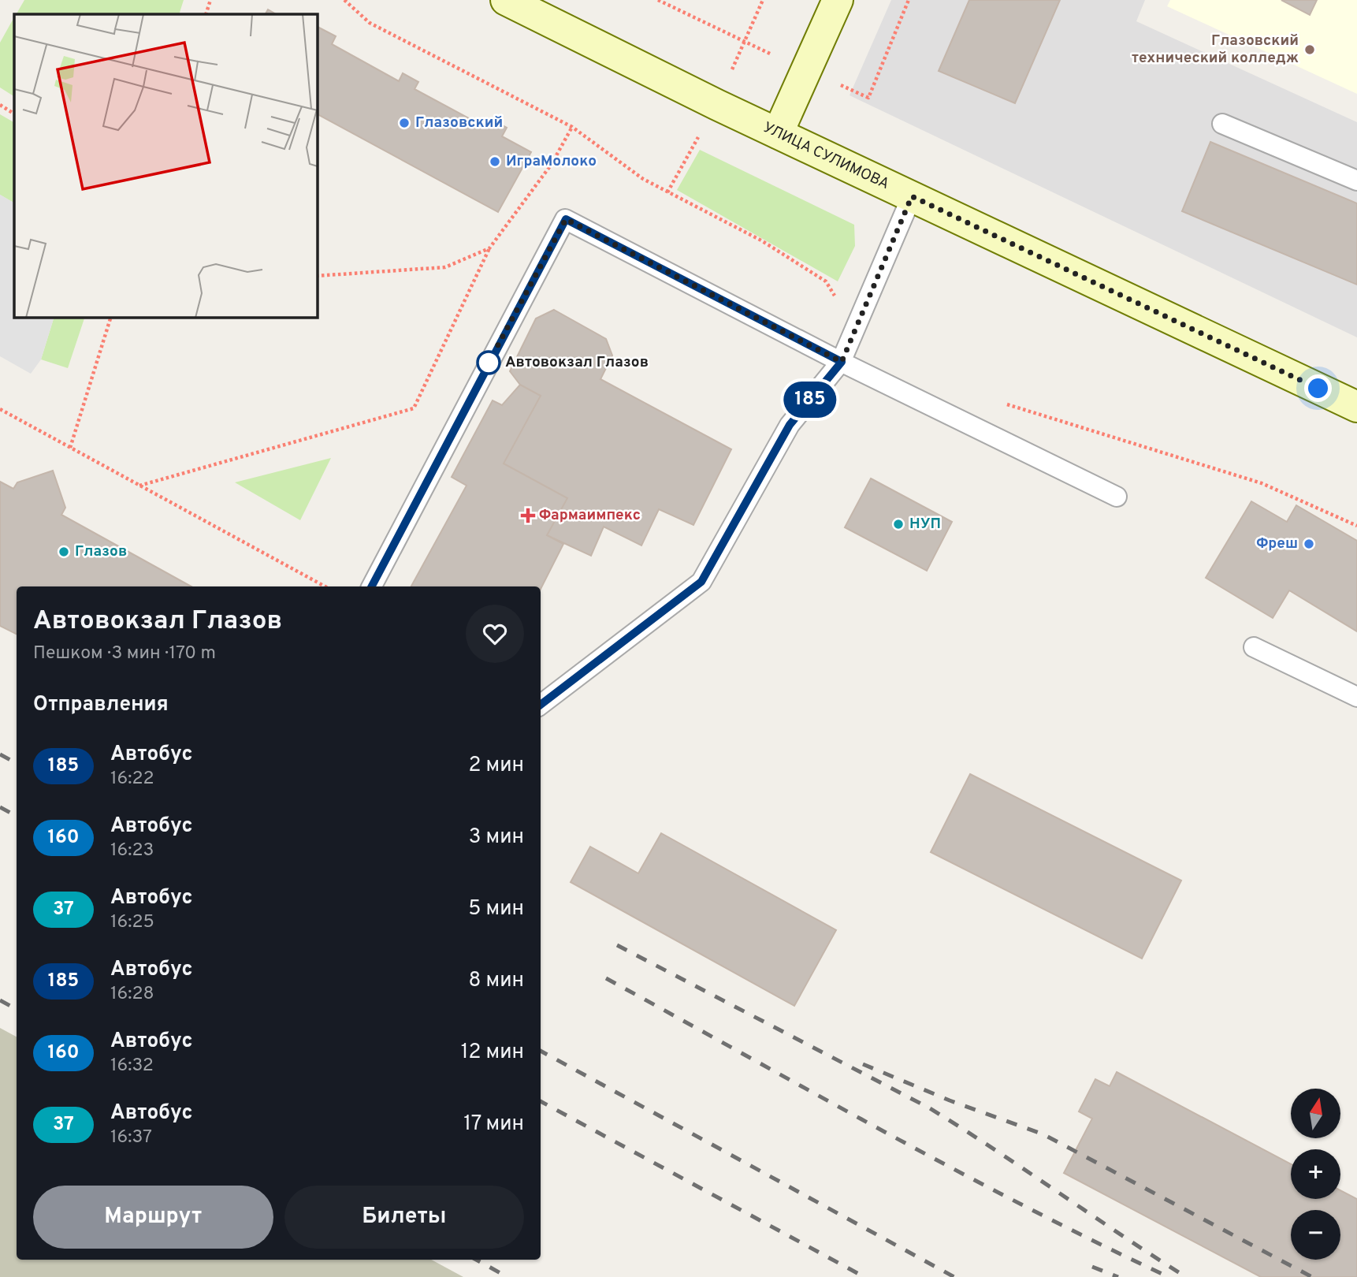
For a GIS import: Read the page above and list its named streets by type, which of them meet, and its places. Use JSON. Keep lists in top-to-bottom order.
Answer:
{
  "streets": {
    "main road": ["УЛИЦА СУЛИМОВА"]
  },
  "places": {
    "other": [
      "Глазовский технический колледж",
      "Глазовский",
      "ИграМолоко",
      "Автовокзал Глазов",
      "НУП",
      "Фреш",
      "Глазов"
    ],
    "health": ["Фармаимпекс"]
  },
  "lines": ["bus line 185"],
  "north": "top",
  "page": {
    "on_map": "185",
    "heading": [
      ["Автовокзал Глазов", "Пешком · 3 мин · 170 m"],
      "Отправления"
    ],
    "list": [
      {
        "mark": "185",
        "name": "Автобус",
        "note": "16:22",
        "value": "2 мин"
      },
      {
        "mark": "160",
        "name": "Автобус",
        "note": "16:23",
        "value": "3 мин"
      },
      {
        "mark": "37",
        "name": "Автобус",
        "note": "16:25",
        "value": "5 мин"
      },
      {
        "mark": "185",
        "name": "Автобус",
        "note": "16:28",
        "value": "8 мин"
      },
      {
        "mark": "160",
        "name": "Автобус",
        "note": "16:32",
        "value": "12 мин"
      },
      {
        "mark": "37",
        "name": "Автобус",
        "note": "16:37",
        "value": "17 мин"
      }
    ],
    "map_buttons": ["+", "−"],
    "buttons": ["Маршрут", "Билеты"]
  }
}
